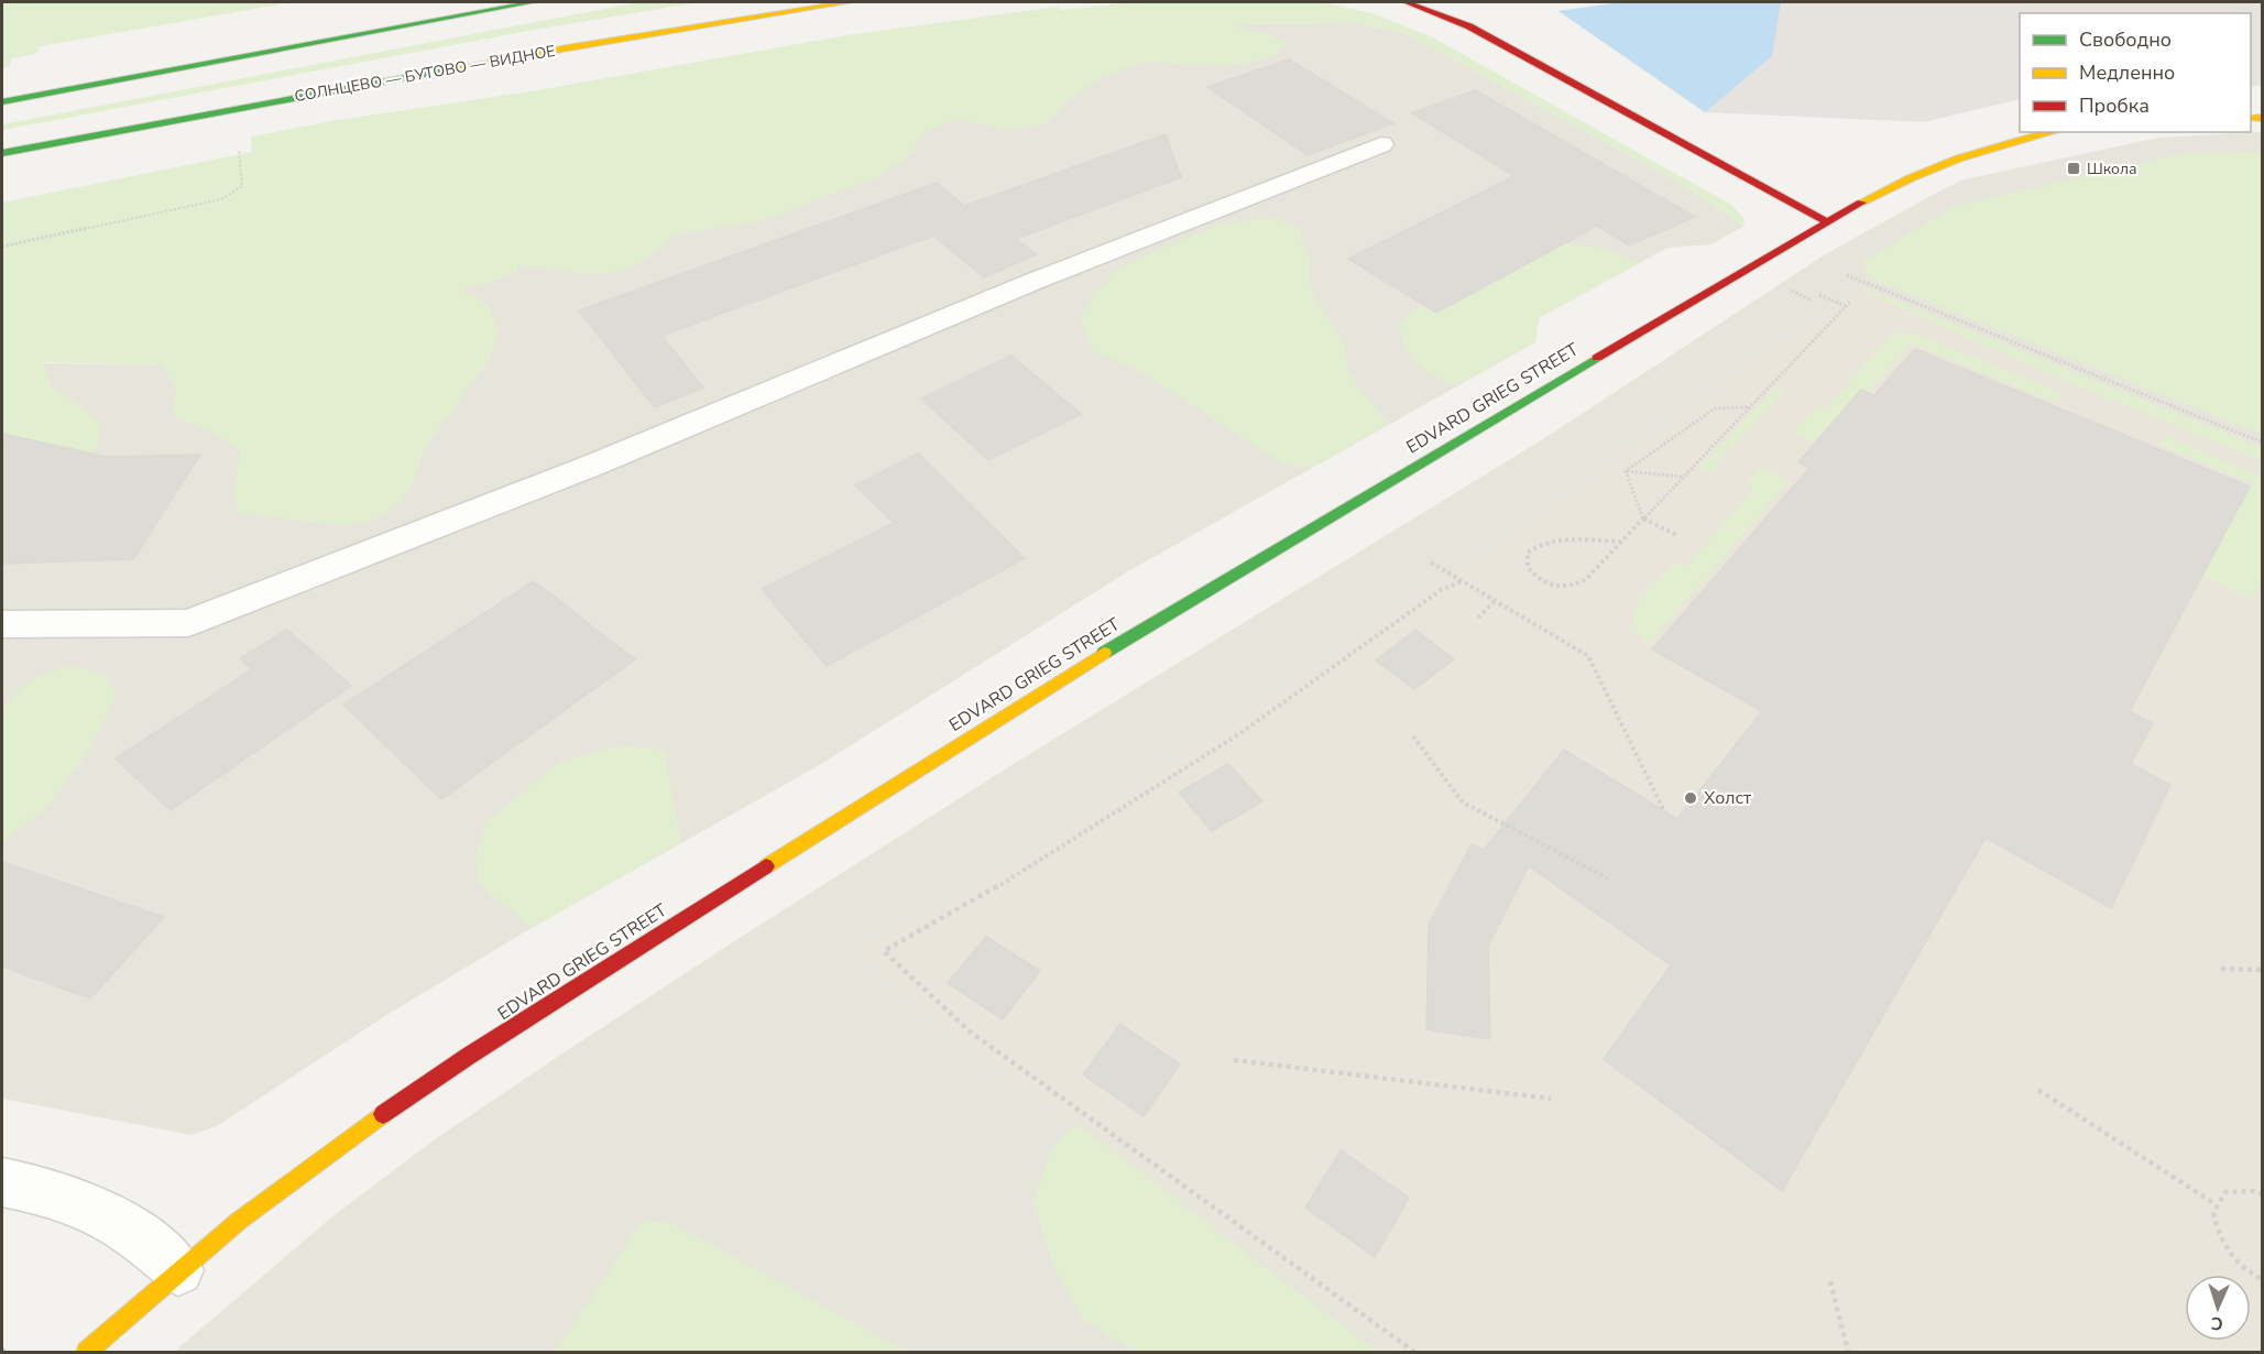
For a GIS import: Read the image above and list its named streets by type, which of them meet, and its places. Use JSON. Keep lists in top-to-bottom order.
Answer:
{
  "streets": {
    "street": ["СОЛНЦЕВО — БУТОВО — ВИДНОЕ", "EDVARD GRIEG STREET"]
  },
  "places": {
    "transit": ["Школа"],
    "other": ["Холст"]
  },
  "legend": ["Свободно", "Медленно", "Пробка"],
  "north": "bottom"
}
